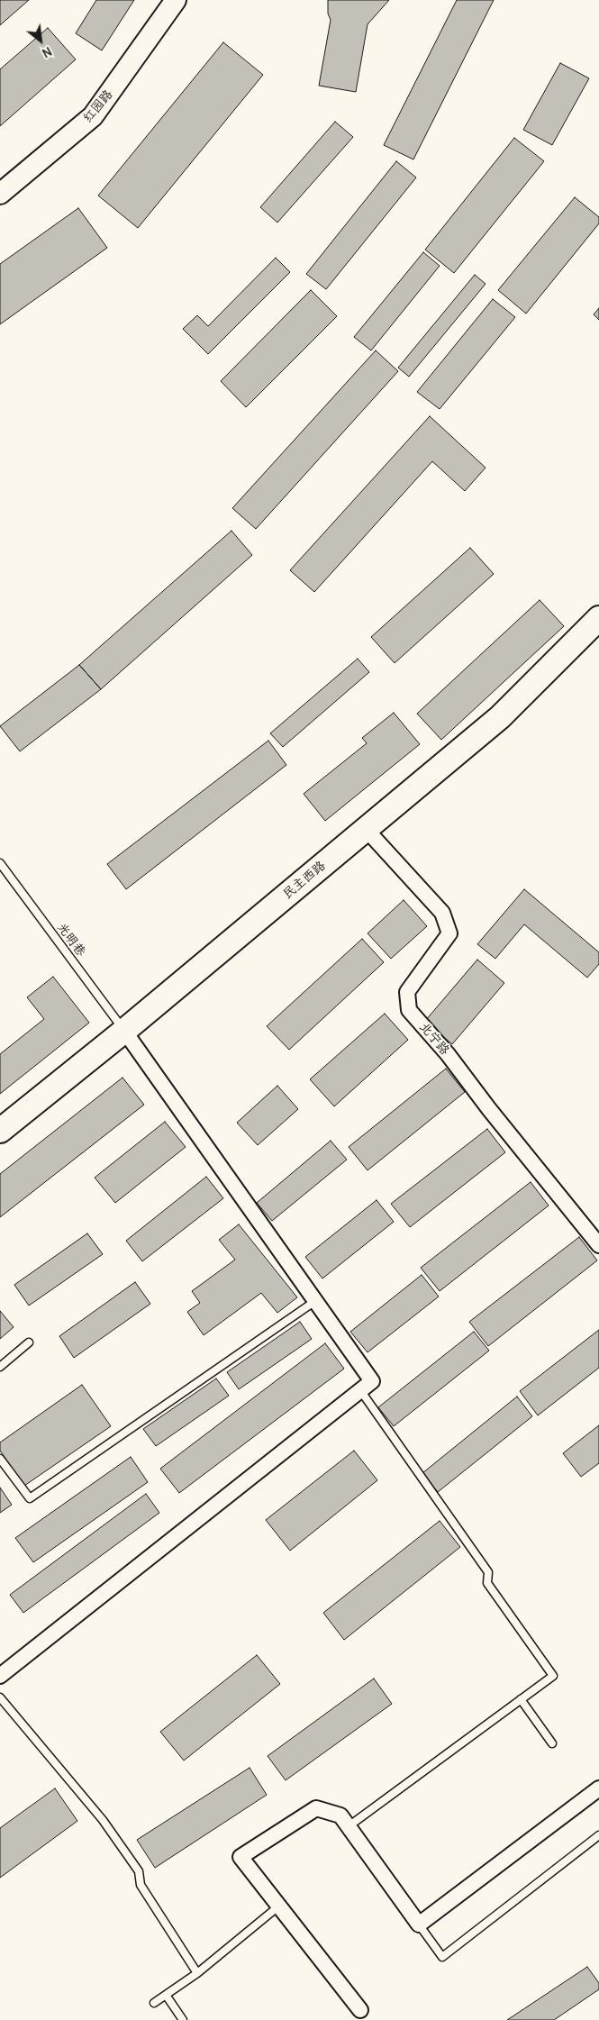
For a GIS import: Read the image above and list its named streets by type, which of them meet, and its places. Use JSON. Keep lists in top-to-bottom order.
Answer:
{
  "streets": {
    "main road": ["红园路", "民主西路"],
    "street": ["北宁路"],
    "lane": ["光明巷"]
  },
  "crossings": [
    ["民主西路", "光明巷"],
    ["民主西路", "北宁路"]
  ],
  "north": "bottom right"
}
